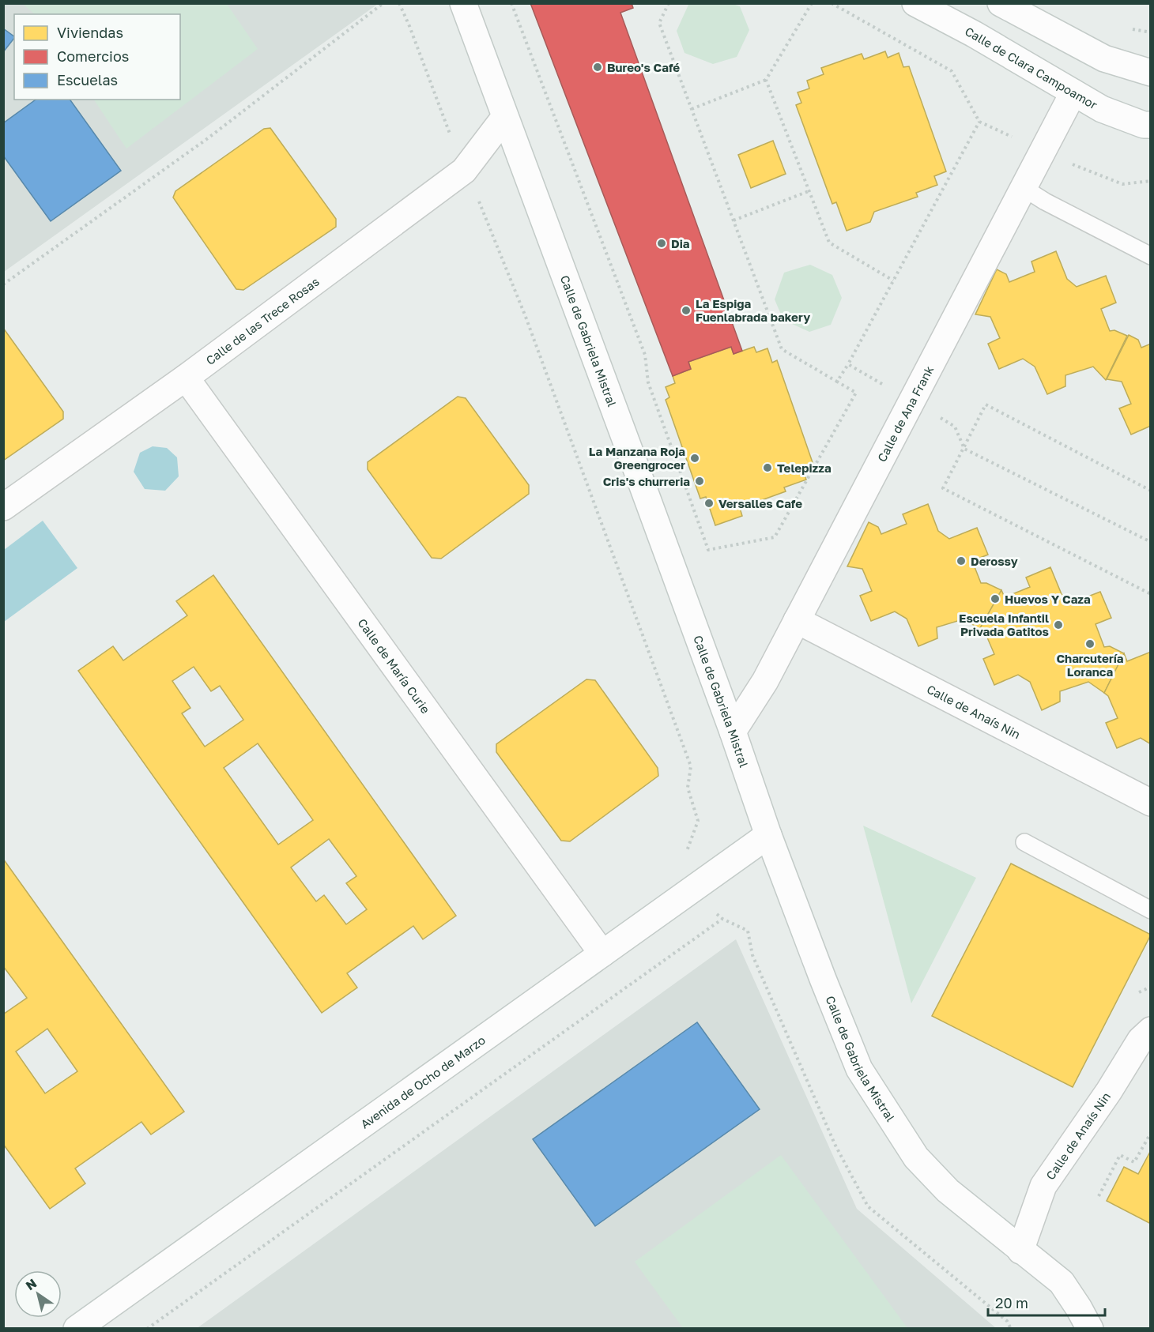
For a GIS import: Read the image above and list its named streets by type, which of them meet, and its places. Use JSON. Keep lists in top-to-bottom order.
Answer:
{
  "streets": {
    "street": [
      "Calle de Clara Campoamor",
      "Calle de las Trece Rosas",
      "Calle de Gabriela Mistral",
      "Calle de Ana Frank",
      "Calle de María Curie",
      "Calle de Anaís Nin",
      "Avenida de Ocho de Marzo"
    ]
  },
  "crossings": [
    ["Calle de Clara Campoamor", "Calle de Ana Frank"],
    ["Calle de las Trece Rosas", "Calle de Gabriela Mistral"],
    ["Calle de las Trece Rosas", "Calle de María Curie"],
    ["Calle de Gabriela Mistral", "Calle de Ana Frank"],
    ["Calle de Gabriela Mistral", "Calle de Anaís Nin"],
    ["Calle de Gabriela Mistral", "Avenida de Ocho de Marzo"],
    ["Calle de Ana Frank", "Calle de Anaís Nin"],
    ["Calle de María Curie", "Avenida de Ocho de Marzo"]
  ],
  "places": [
    "Bureo's Café",
    "Dia",
    "La Espiga Fuenlabrada bakery",
    "La Manzana Roja Greengrocer",
    "Telepizza",
    "Cris's churreria",
    "Versalles Cafe",
    "Derossy",
    "Huevos Y Caza",
    "Escuela Infantil Privada Gatitos",
    "Charcutería Loranca"
  ],
  "legend": ["Viviendas", "Comercios", "Escuelas"],
  "scale_bar": "20 m",
  "north": "top left"
}
